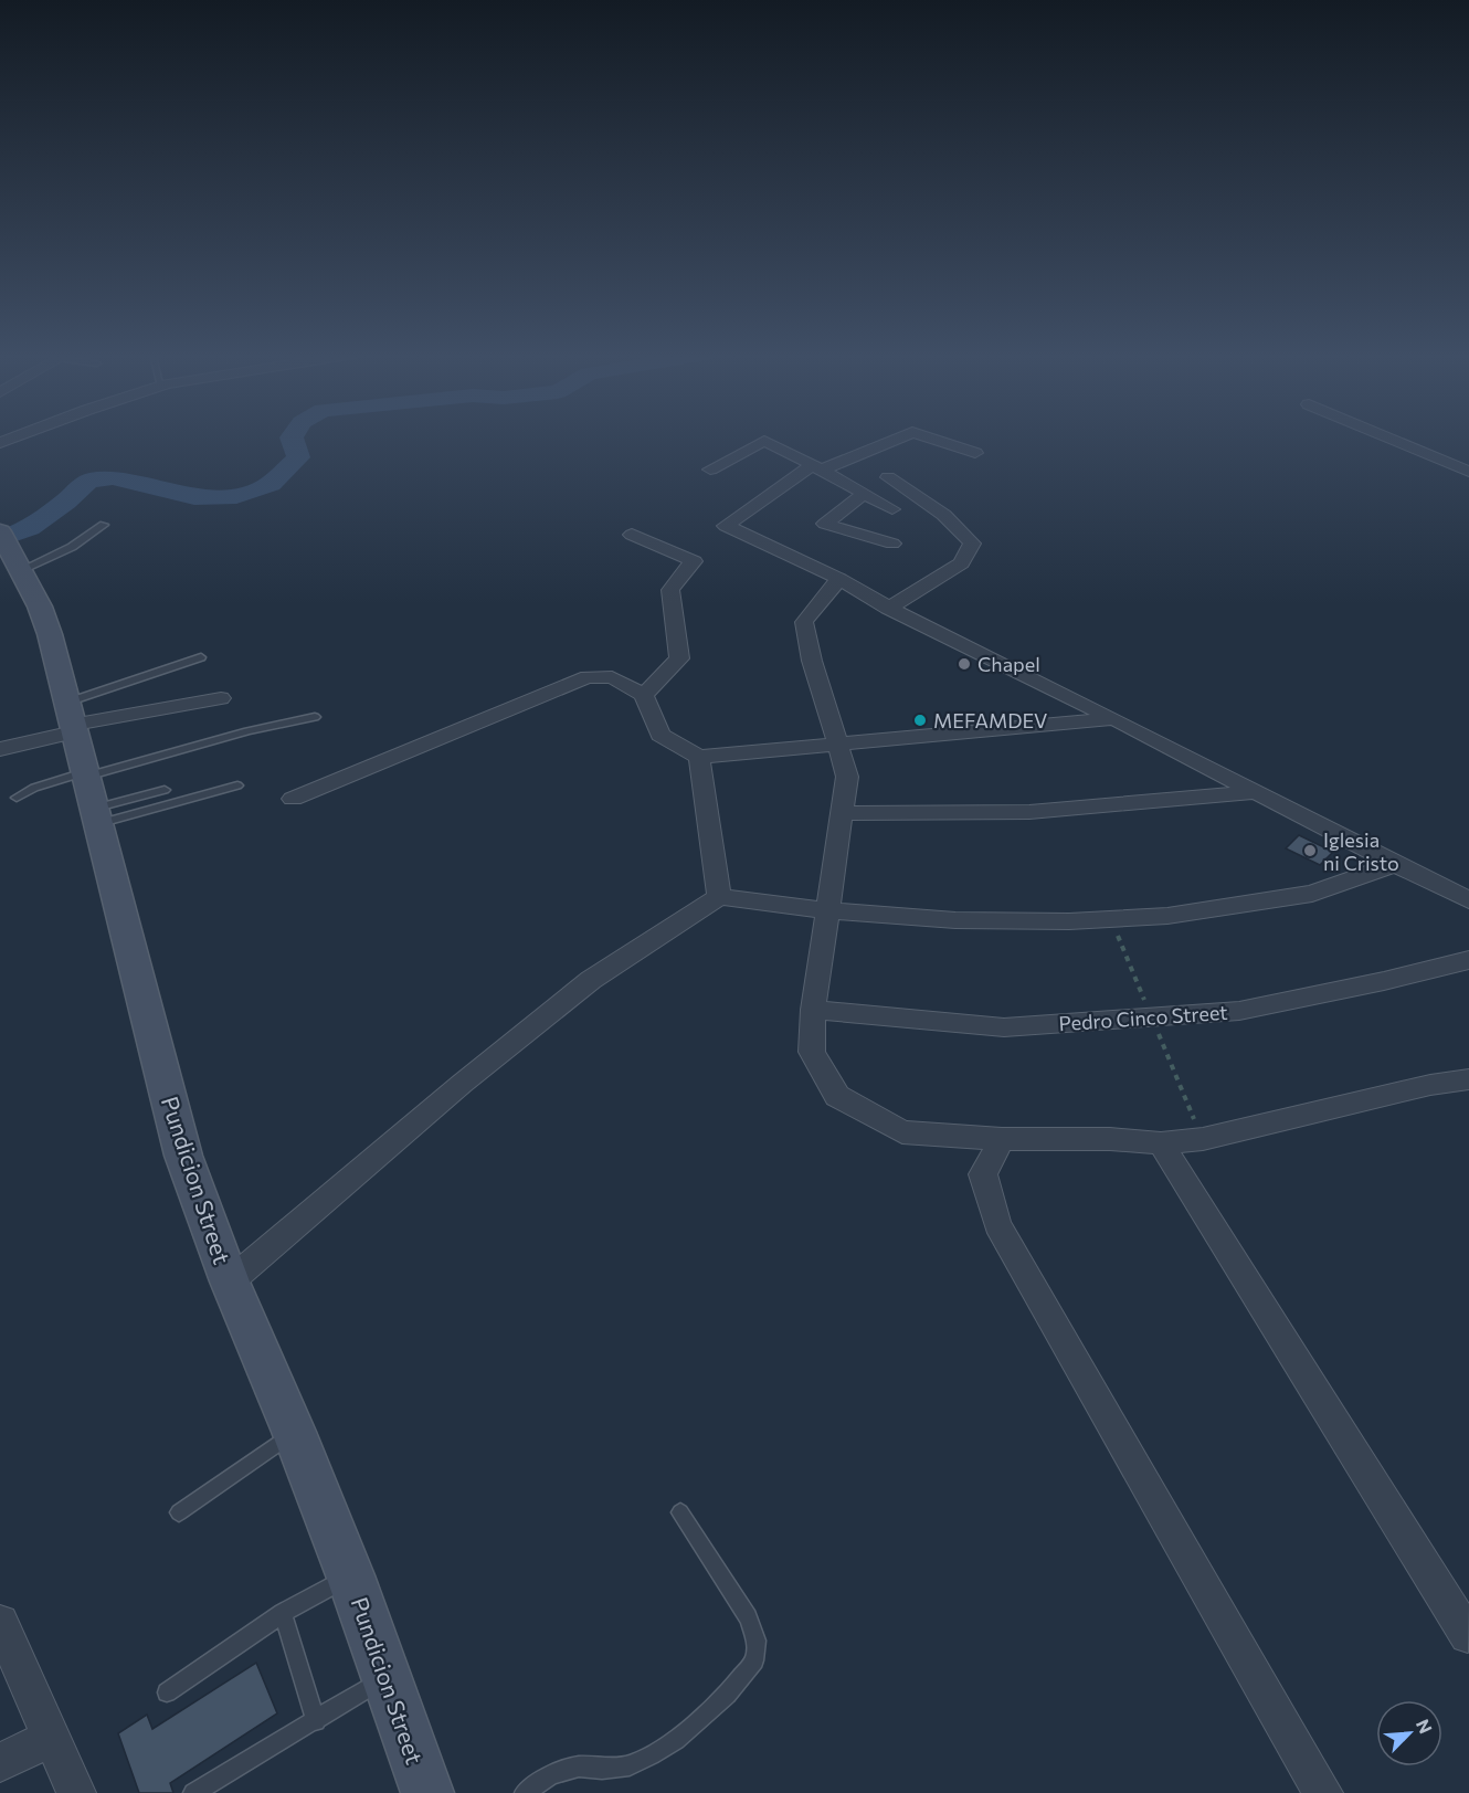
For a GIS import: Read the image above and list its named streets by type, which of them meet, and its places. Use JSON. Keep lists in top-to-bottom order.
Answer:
{
  "streets": {
    "main road": ["Pundicion Street"],
    "street": ["Pedro Cinco Street"]
  },
  "places": ["Chapel", "MEFAMDEV", "Iglesia ni Cristo"],
  "north": "top right"
}
